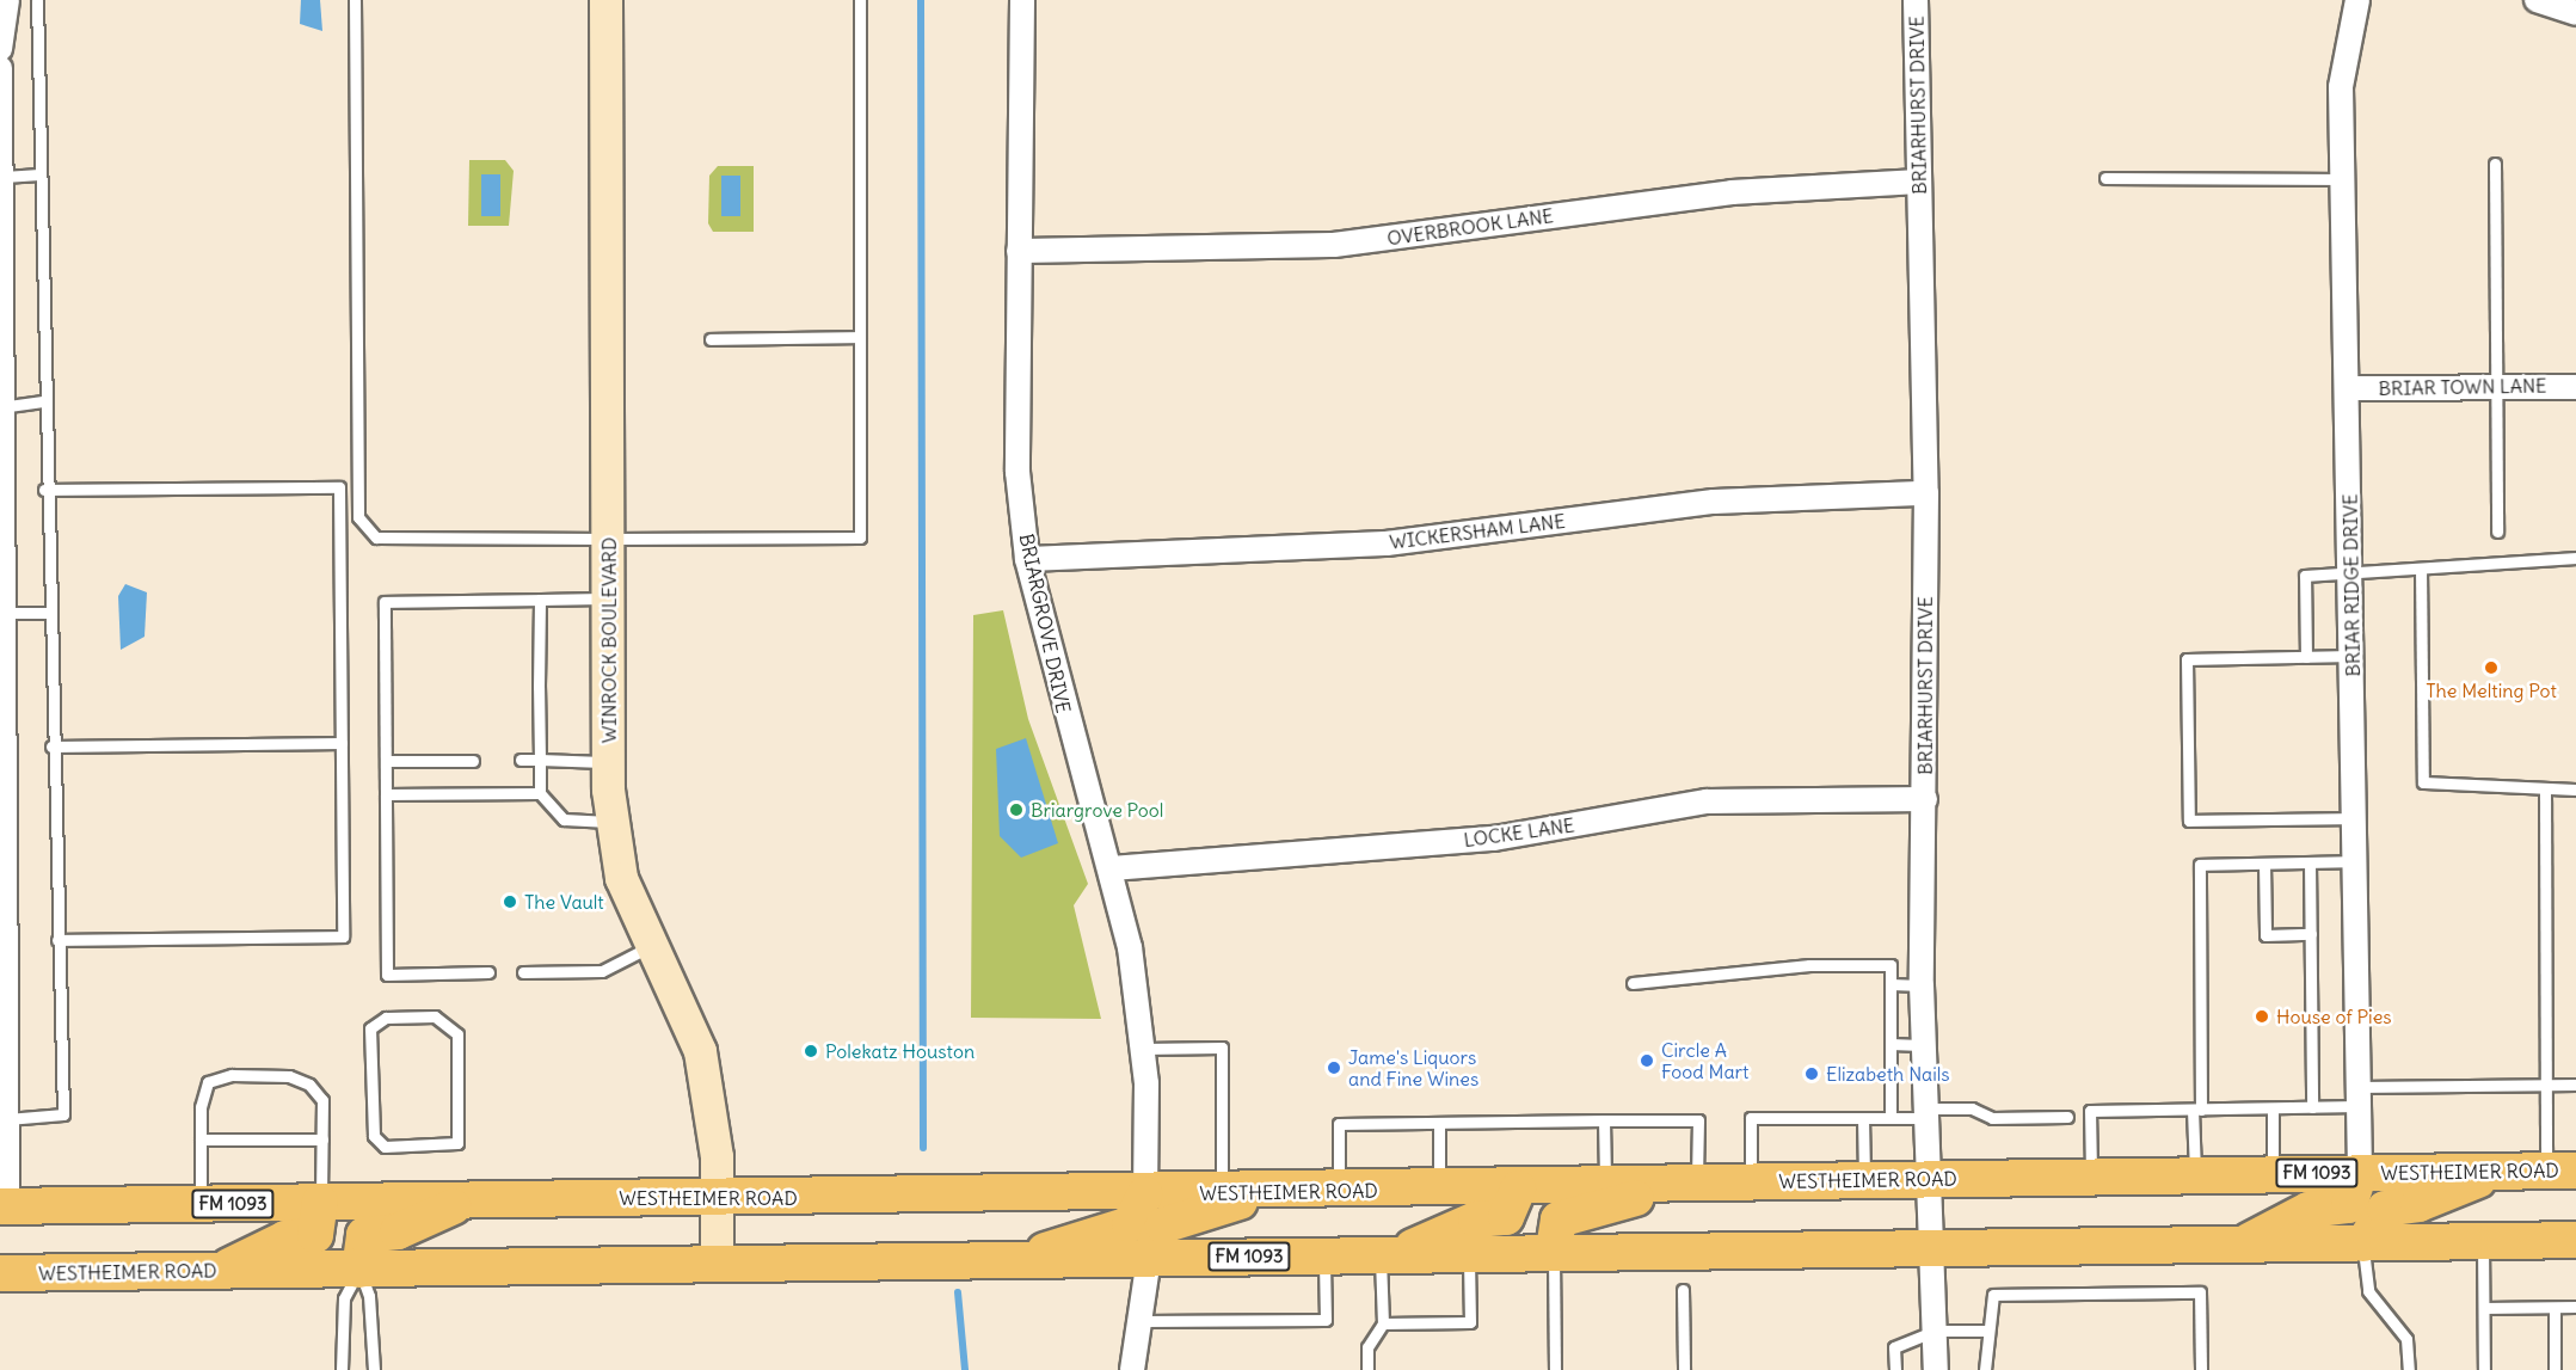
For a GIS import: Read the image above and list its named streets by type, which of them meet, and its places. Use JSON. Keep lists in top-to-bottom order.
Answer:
{
  "streets": {
    "main road": ["WESTHEIMER ROAD", "FM 1093"],
    "street": [
      "BRIARHURST DRIVE",
      "OVERBROOK LANE",
      "BRIAR TOWN LANE",
      "WICKERSHAM LANE",
      "BRIAR RIDGE DRIVE",
      "BRIARGROVE DRIVE",
      "WINROCK BOULEVARD",
      "LOCKE LANE"
    ]
  },
  "crossings": [
    ["BRIARHURST DRIVE", "OVERBROOK LANE"],
    ["BRIARHURST DRIVE", "WICKERSHAM LANE"],
    ["BRIARHURST DRIVE", "LOCKE LANE"],
    ["BRIARHURST DRIVE", "WESTHEIMER ROAD"],
    ["OVERBROOK LANE", "BRIARGROVE DRIVE"],
    ["BRIAR TOWN LANE", "BRIAR RIDGE DRIVE"],
    ["WICKERSHAM LANE", "BRIARGROVE DRIVE"],
    ["BRIAR RIDGE DRIVE", "WESTHEIMER ROAD"],
    ["BRIARGROVE DRIVE", "LOCKE LANE"],
    ["BRIARGROVE DRIVE", "WESTHEIMER ROAD"],
    ["WINROCK BOULEVARD", "WESTHEIMER ROAD"]
  ],
  "places": [
    "The Melting Pot",
    "Briargrove Pool",
    "The Vault",
    "House of Pies",
    "Polekatz Houston",
    "Circle A Food Mart",
    "Jame's Liquors and Fine Wines",
    "Elizabeth Nails"
  ]
}
